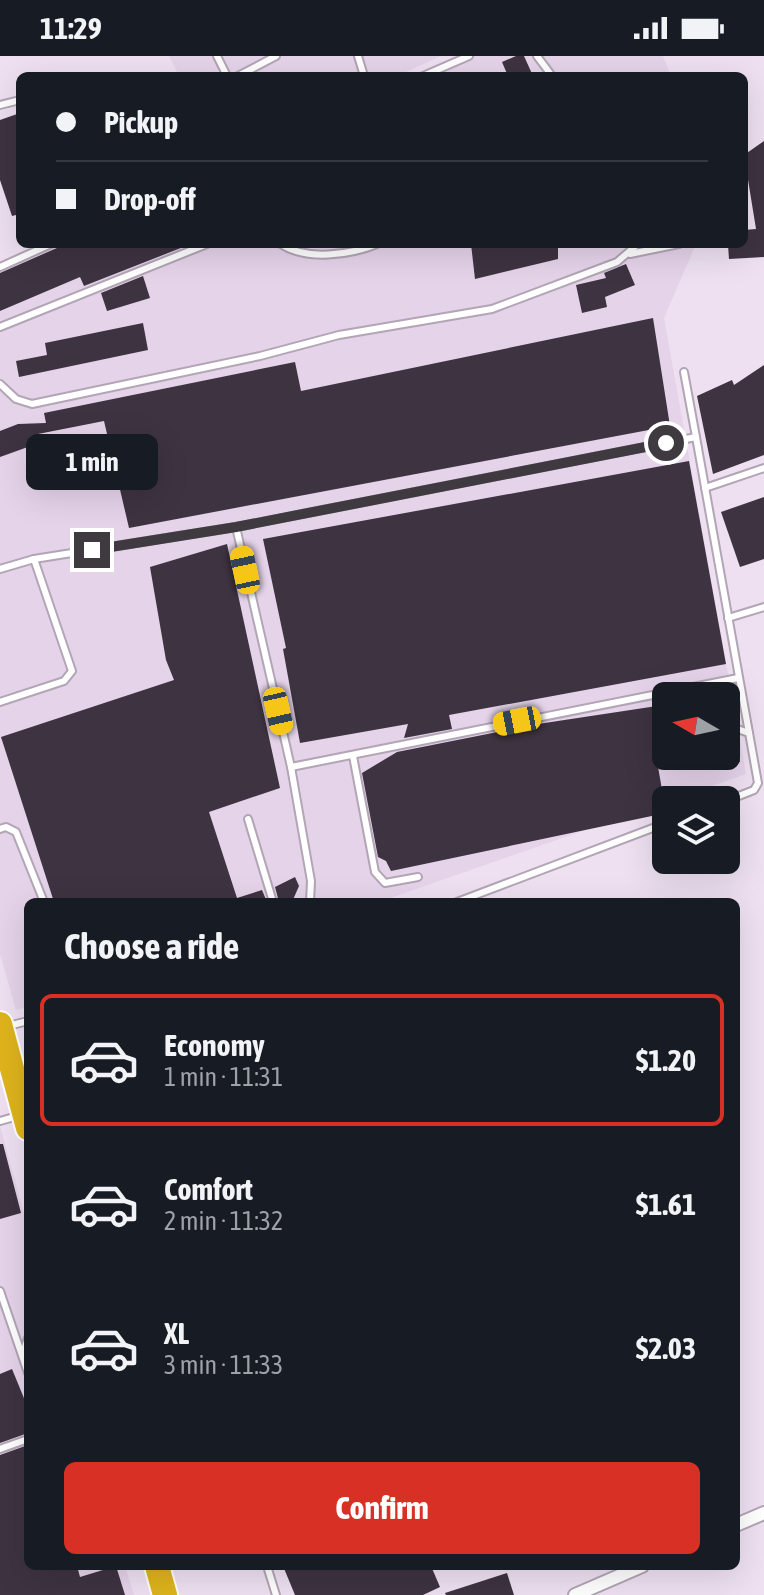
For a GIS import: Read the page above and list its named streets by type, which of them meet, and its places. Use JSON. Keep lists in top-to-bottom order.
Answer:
{
  "north": "left",
  "page": {
    "status": "11:29",
    "banner": ["Pickup", "Drop-off"],
    "bubble": "1 min",
    "heading": "Choose a ride",
    "list": [
      {
        "name": "Economy",
        "note": "1 min · 11:31",
        "value": "$1.20"
      },
      {
        "name": "Comfort",
        "note": "2 min · 11:32",
        "value": "$1.61"
      },
      {
        "name": "XL",
        "note": "3 min · 11:33",
        "value": "$2.03"
      }
    ],
    "buttons": "Confirm"
  }
}
